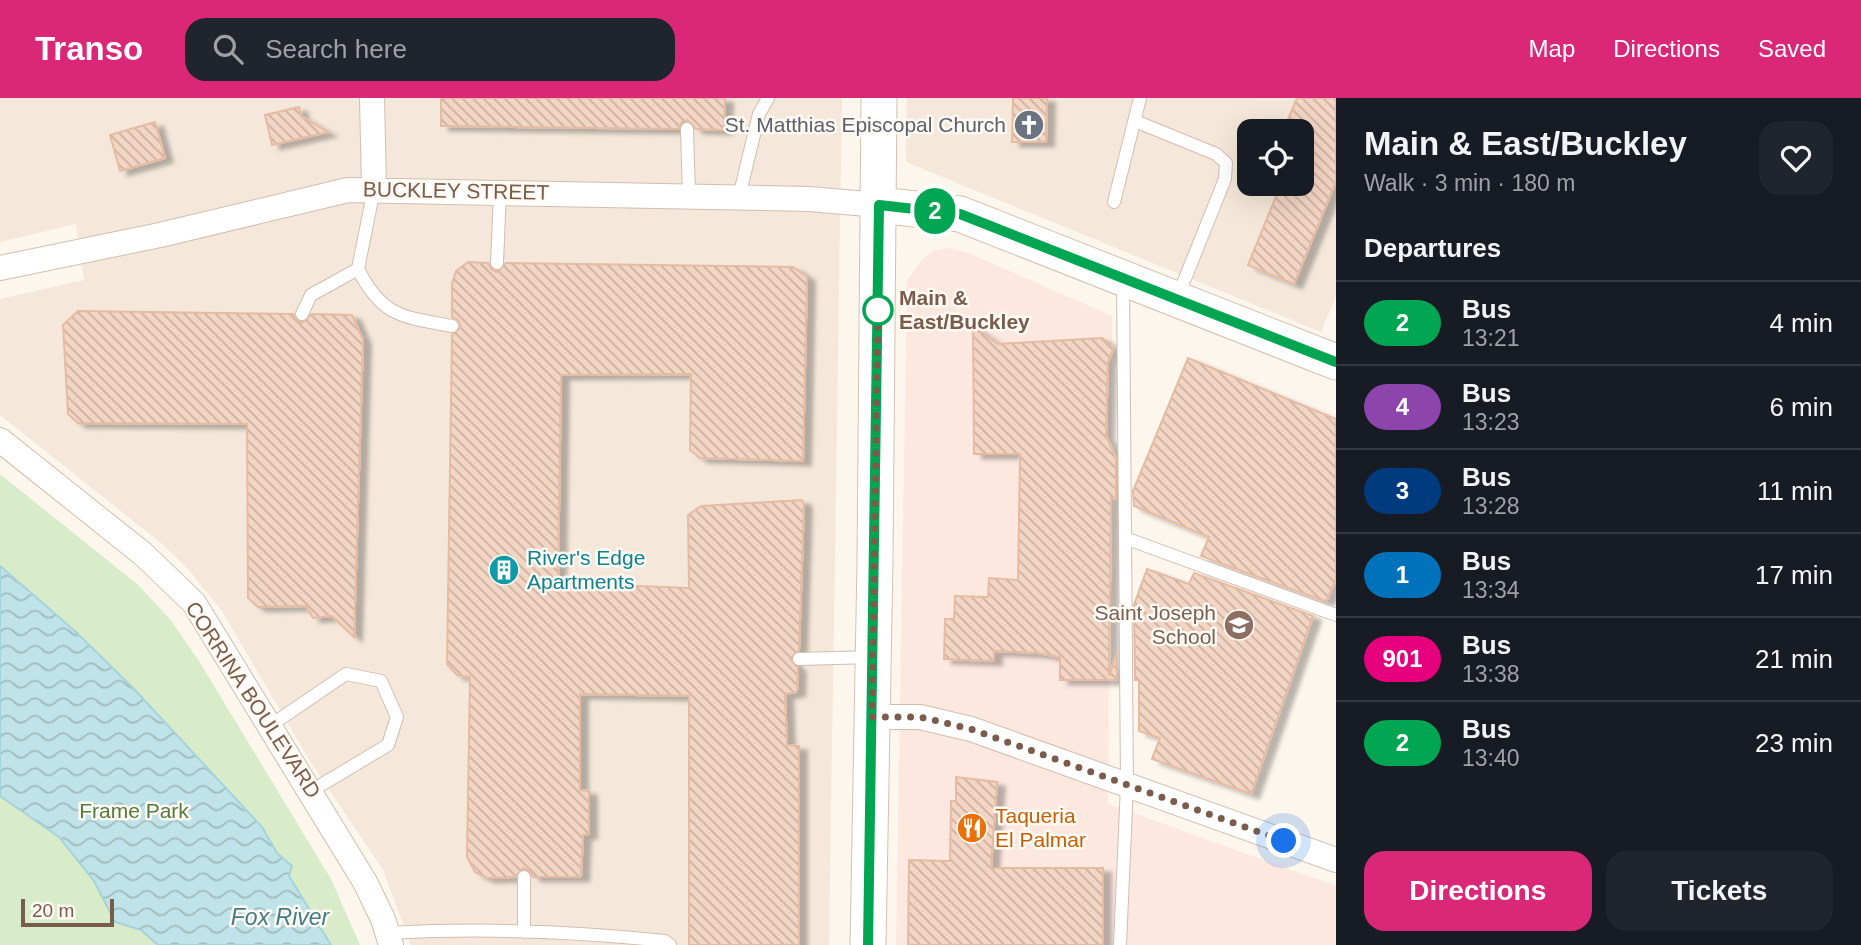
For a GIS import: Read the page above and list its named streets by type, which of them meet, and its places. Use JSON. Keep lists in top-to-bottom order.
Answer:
{
  "streets": {
    "street": ["BUCKLEY STREET", "CORRINA BOULEVARD"]
  },
  "water": ["Fox River"],
  "parks": ["Frame Park"],
  "places": {
    "church": ["St. Matthias Episcopal Church"],
    "other": ["Main & East/Buckley"],
    "building": ["River's Edge Apartments"],
    "school or university": ["Saint Joseph School"],
    "restaurant": ["Taqueria El Palmar"]
  },
  "lines": ["bus line 2"],
  "scale_bar": "20 m",
  "page": {
    "header": "Transo",
    "search": "Search here",
    "nav": ["Map", "Directions", "Saved"],
    "on_map": "2",
    "heading": [
      ["Main & East/Buckley", "Walk · 3 min · 180 m"],
      "Departures"
    ],
    "list": [
      {
        "mark": "2",
        "name": "Bus",
        "note": "13:21",
        "value": "4 min"
      },
      {
        "mark": "4",
        "name": "Bus",
        "note": "13:23",
        "value": "6 min"
      },
      {
        "mark": "3",
        "name": "Bus",
        "note": "13:28",
        "value": "11 min"
      },
      {
        "mark": "1",
        "name": "Bus",
        "note": "13:34",
        "value": "17 min"
      },
      {
        "mark": "901",
        "name": "Bus",
        "note": "13:38",
        "value": "21 min"
      },
      {
        "mark": "2",
        "name": "Bus",
        "note": "13:40",
        "value": "23 min"
      }
    ],
    "buttons": ["Directions", "Tickets"],
    "scale": "20 m"
  }
}
